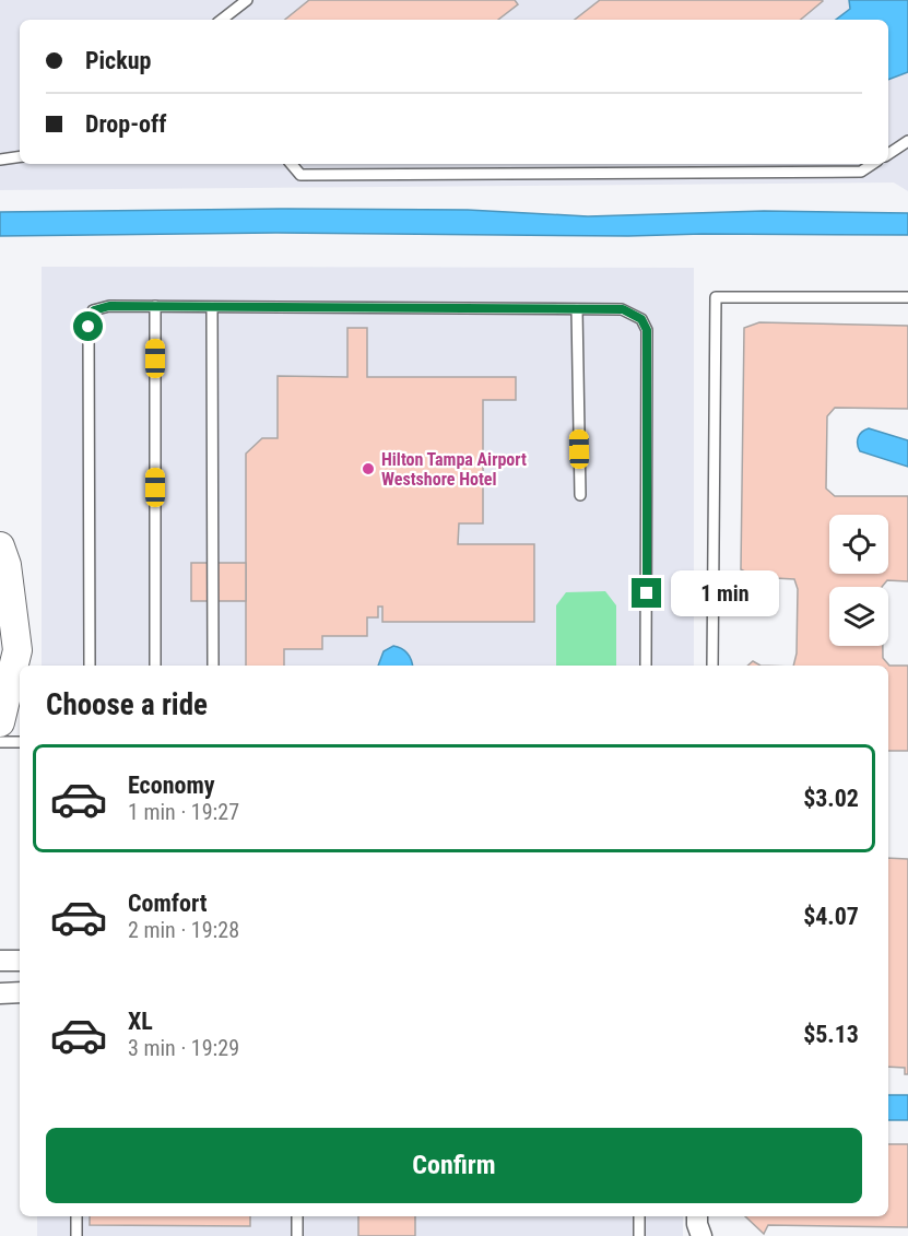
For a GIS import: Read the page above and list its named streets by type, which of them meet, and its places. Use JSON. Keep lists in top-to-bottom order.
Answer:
{
  "places": ["Hilton Tampa Airport Westshore Hotel"],
  "page": {
    "banner": ["Pickup", "Drop-off"],
    "bubble": "1 min",
    "heading": "Choose a ride",
    "list": [
      {
        "name": "Economy",
        "note": "1 min · 19:27",
        "value": "$3.02"
      },
      {
        "name": "Comfort",
        "note": "2 min · 19:28",
        "value": "$4.07"
      },
      {
        "name": "XL",
        "note": "3 min · 19:29",
        "value": "$5.13"
      }
    ],
    "buttons": "Confirm"
  }
}
